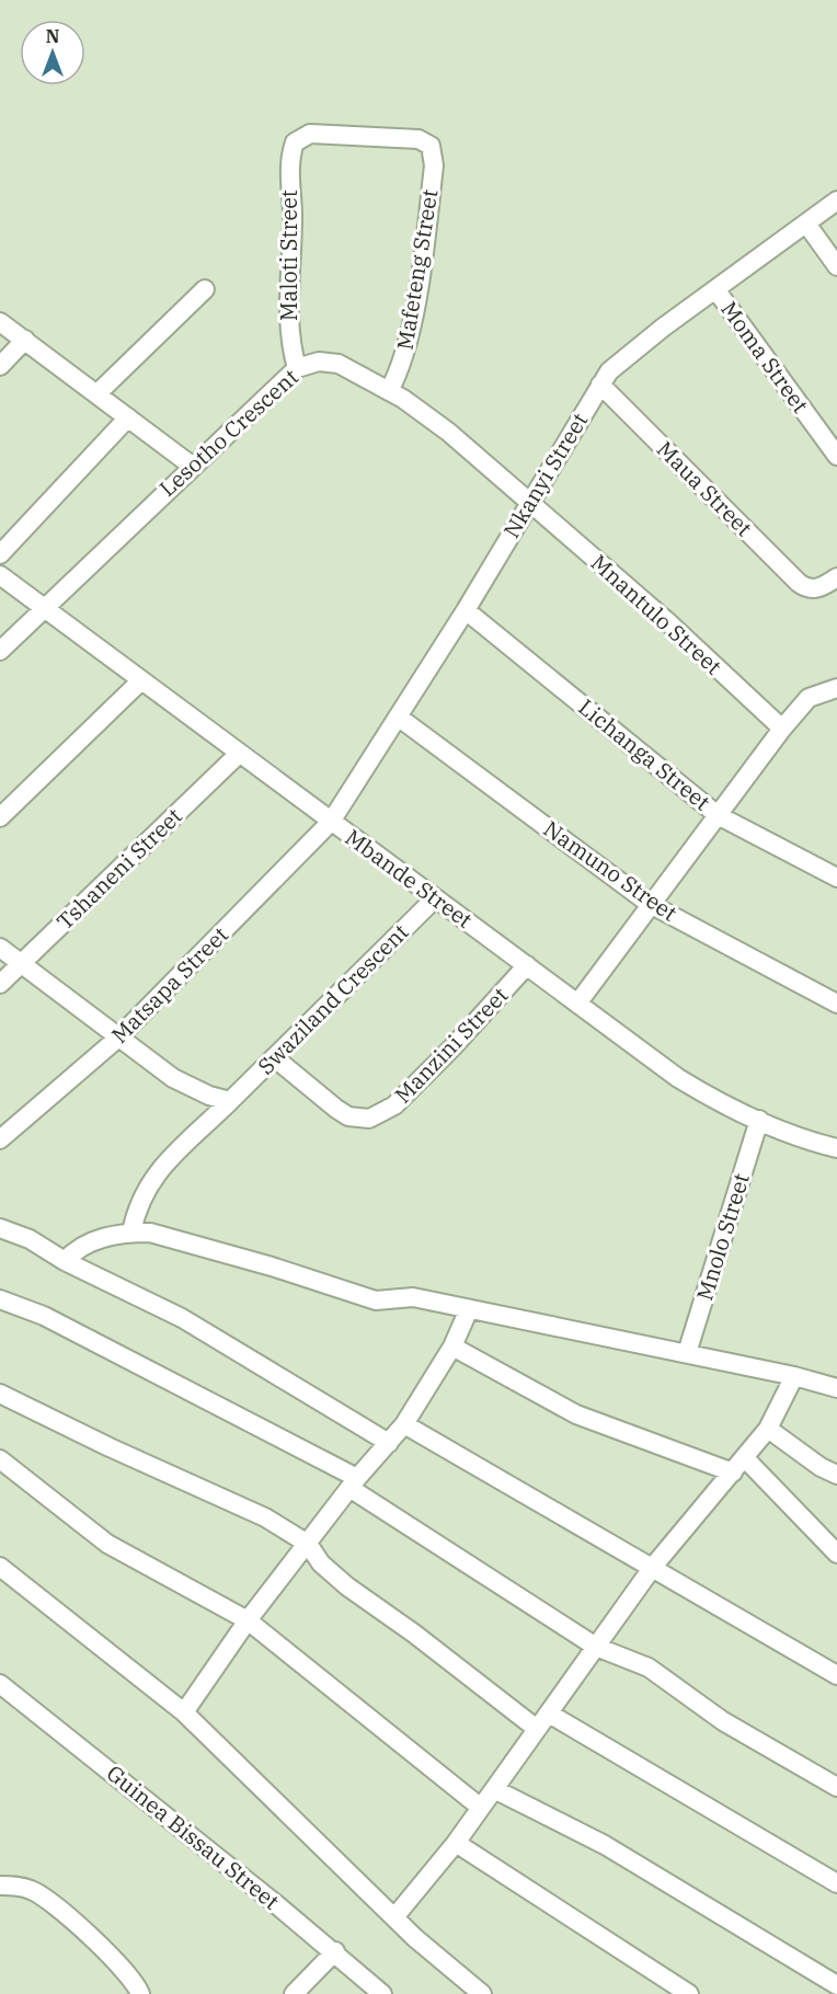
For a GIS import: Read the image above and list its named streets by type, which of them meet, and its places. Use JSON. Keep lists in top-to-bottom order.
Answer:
{
  "streets": {
    "street": [
      "Maloti Street",
      "Mafeteng Street",
      "Moma Street",
      "Lesotho Crescent",
      "Nkanyi Street",
      "Maua Street",
      "Mnantulo Street",
      "Lichanga Street",
      "Tshaneni Street",
      "Namuno Street",
      "Mbande Street",
      "Matsapa Street",
      "Swaziland Crescent",
      "Manzini Street",
      "Mnolo Street",
      "Guinea Bissau Street"
    ]
  },
  "crossings": [
    ["Maloti Street", "Mafeteng Street"],
    ["Maloti Street", "Lesotho Crescent"],
    ["Mafeteng Street", "Lesotho Crescent"],
    ["Moma Street", "Nkanyi Street"],
    ["Lesotho Crescent", "Nkanyi Street"],
    ["Lesotho Crescent", "Mnantulo Street"],
    ["Lesotho Crescent", "Mbande Street"],
    ["Nkanyi Street", "Maua Street"],
    ["Nkanyi Street", "Mnantulo Street"],
    ["Nkanyi Street", "Lichanga Street"],
    ["Nkanyi Street", "Namuno Street"],
    ["Nkanyi Street", "Mbande Street"],
    ["Nkanyi Street", "Matsapa Street"],
    ["Tshaneni Street", "Mbande Street"],
    ["Mbande Street", "Matsapa Street"],
    ["Mbande Street", "Swaziland Crescent"],
    ["Mbande Street", "Manzini Street"],
    ["Mbande Street", "Mnolo Street"],
    ["Swaziland Crescent", "Manzini Street"]
  ],
  "north": "top"
}
